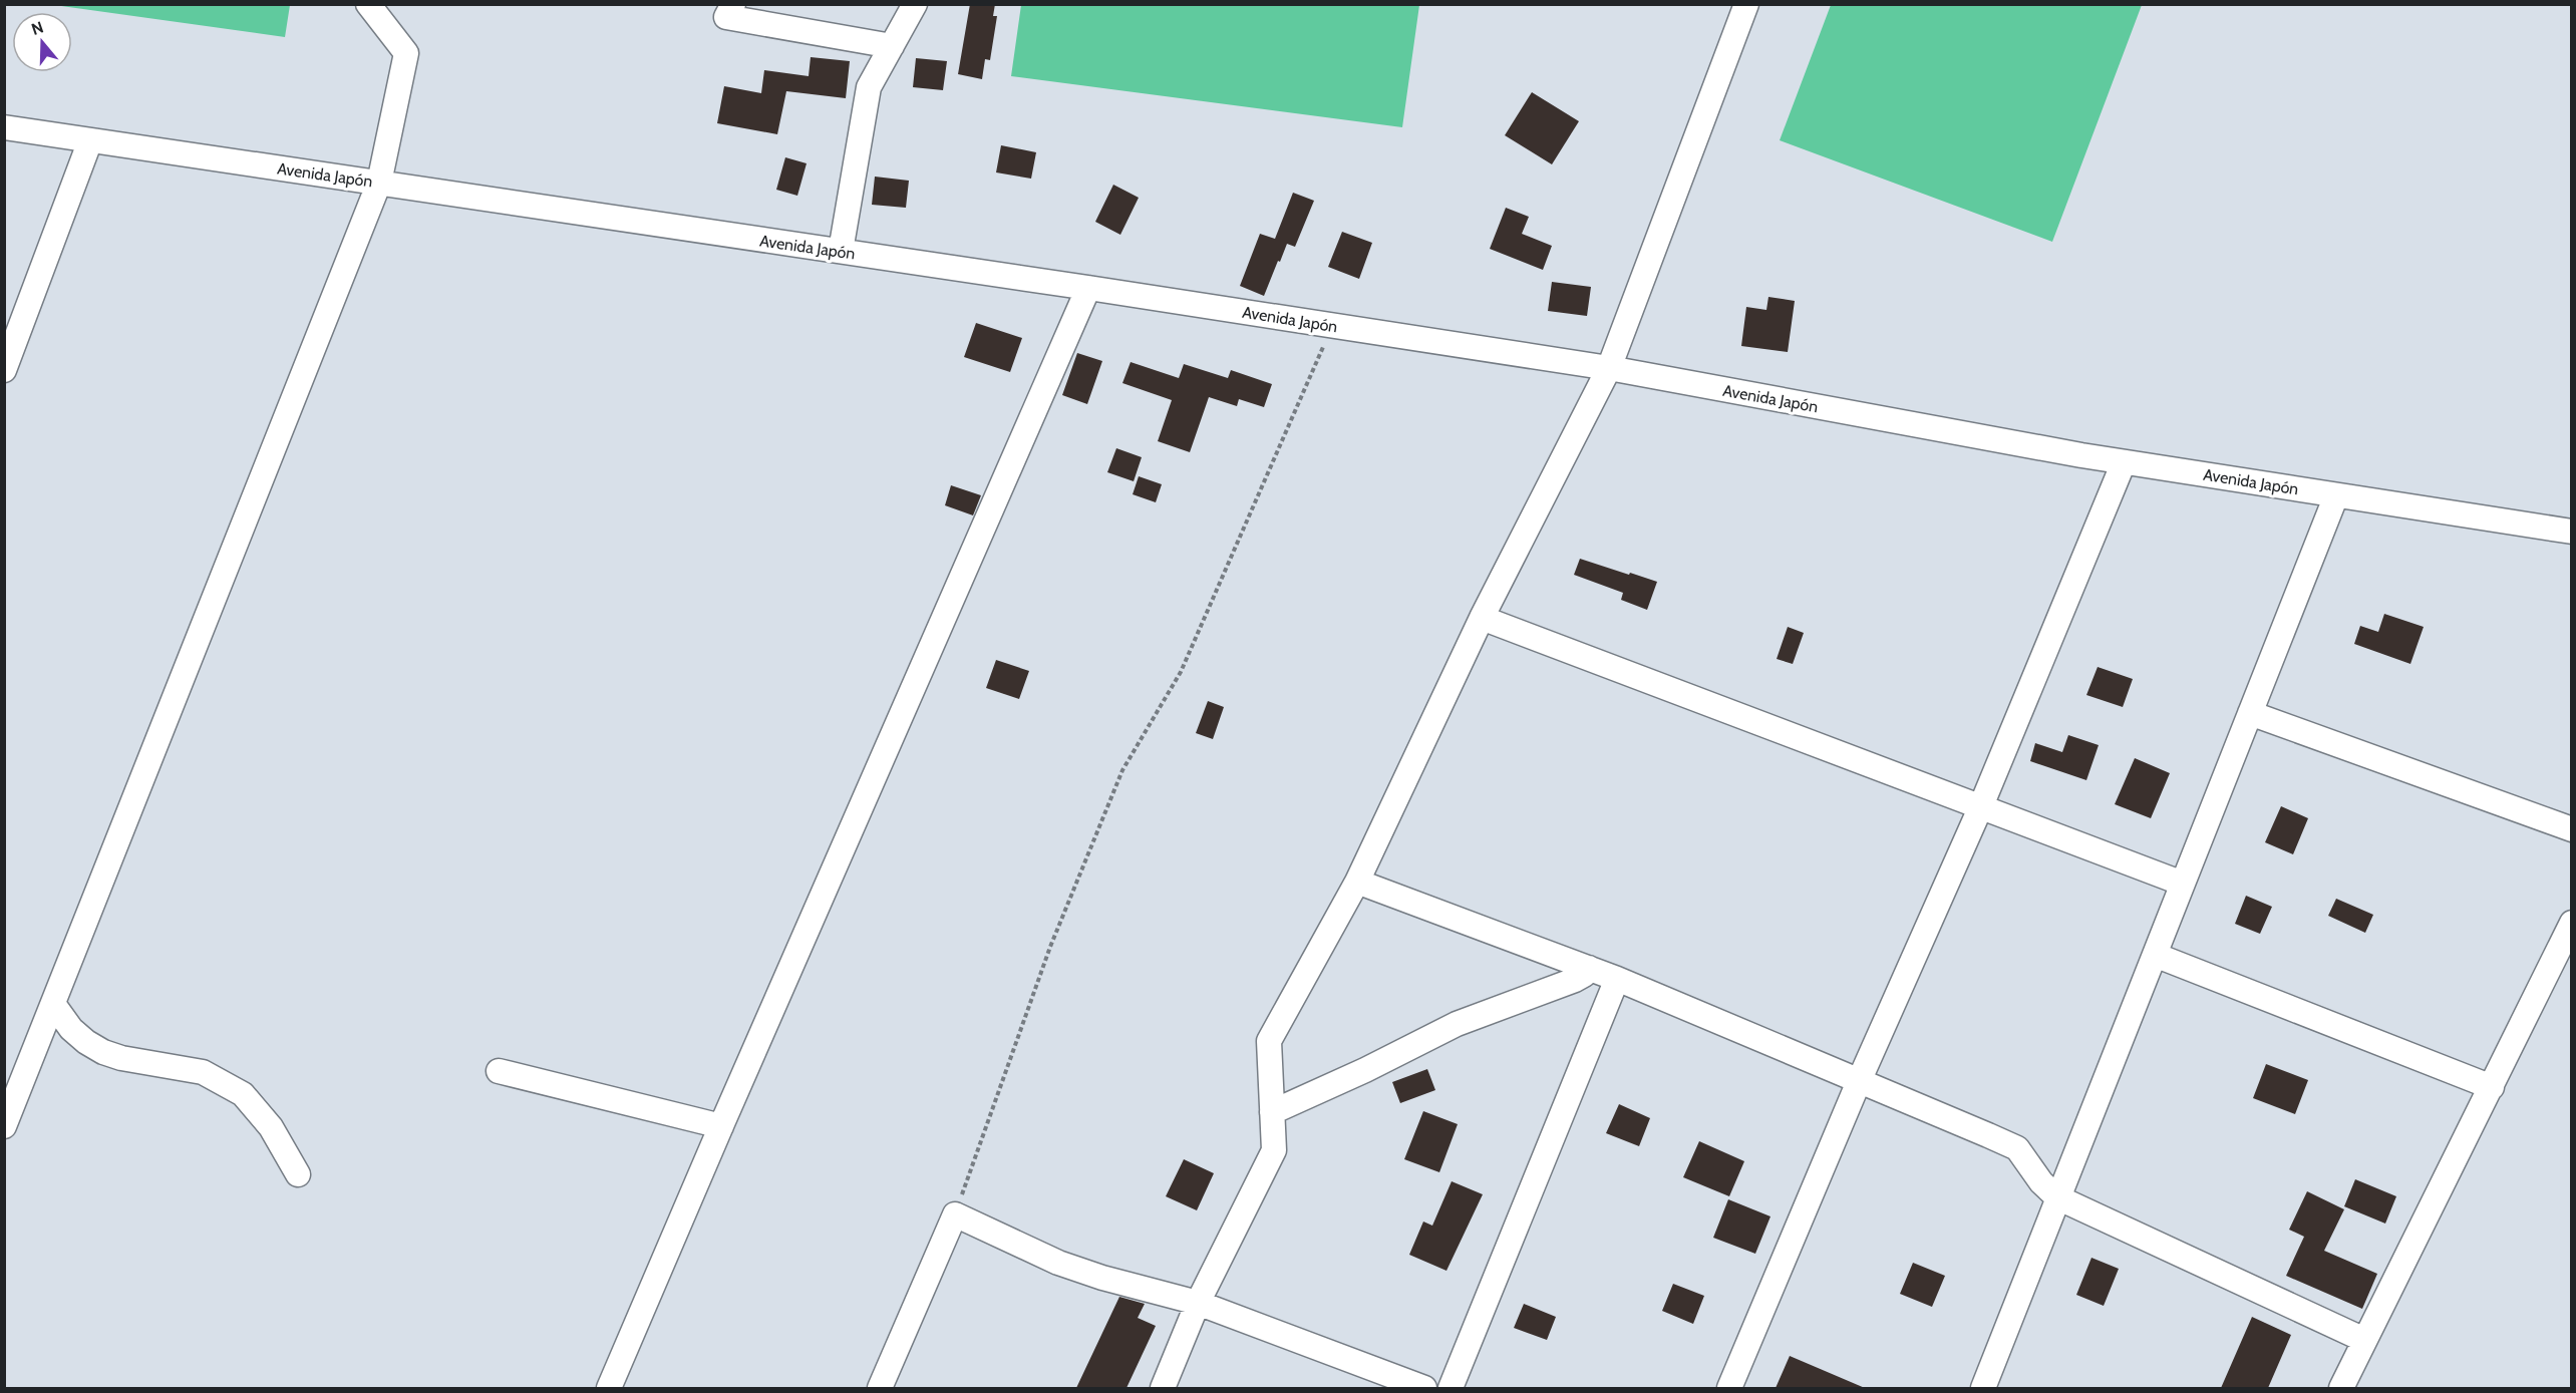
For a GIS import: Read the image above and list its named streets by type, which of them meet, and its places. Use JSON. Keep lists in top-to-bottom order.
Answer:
{
  "streets": {
    "street": ["Avenida Japón"]
  },
  "north": "top"
}
